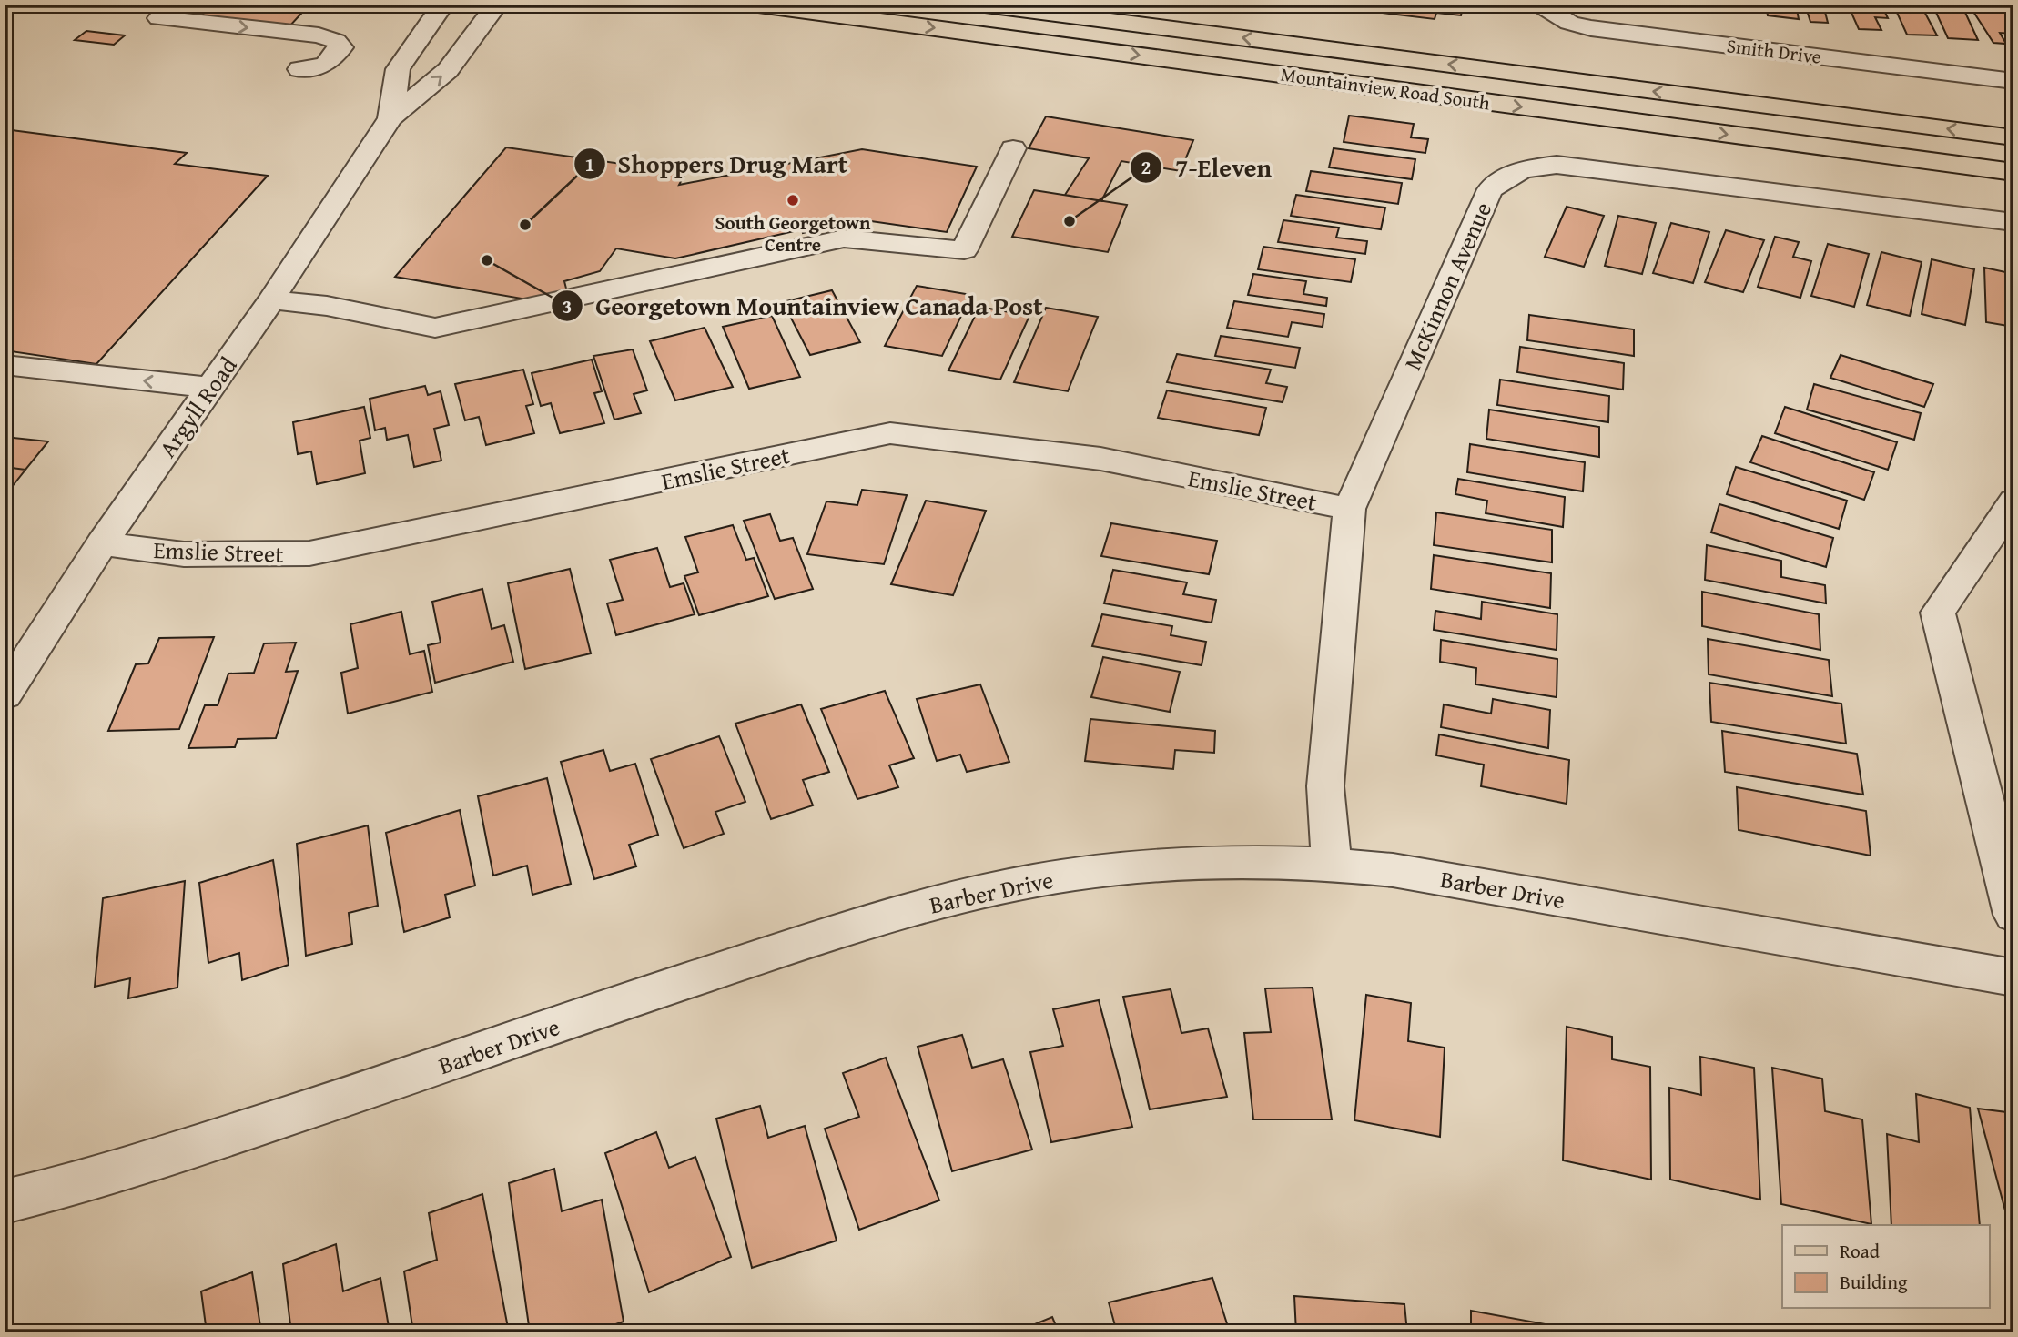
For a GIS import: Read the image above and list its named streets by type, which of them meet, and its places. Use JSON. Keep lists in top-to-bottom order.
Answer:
{
  "streets": {
    "main road": ["Mountainview Road South"],
    "street": [
      "Smith Drive",
      "McKinnon Avenue",
      "Argyll Road",
      "Emslie Street",
      "Barber Drive"
    ]
  },
  "crossings": [
    ["McKinnon Avenue", "Emslie Street"],
    ["McKinnon Avenue", "Barber Drive"],
    ["Argyll Road", "Emslie Street"]
  ],
  "places": [
    "South Georgetown Centre",
    "7-Eleven",
    "Shoppers Drug Mart",
    "Georgetown Mountainview Canada Post"
  ],
  "legend": ["Road", "Building"]
}
